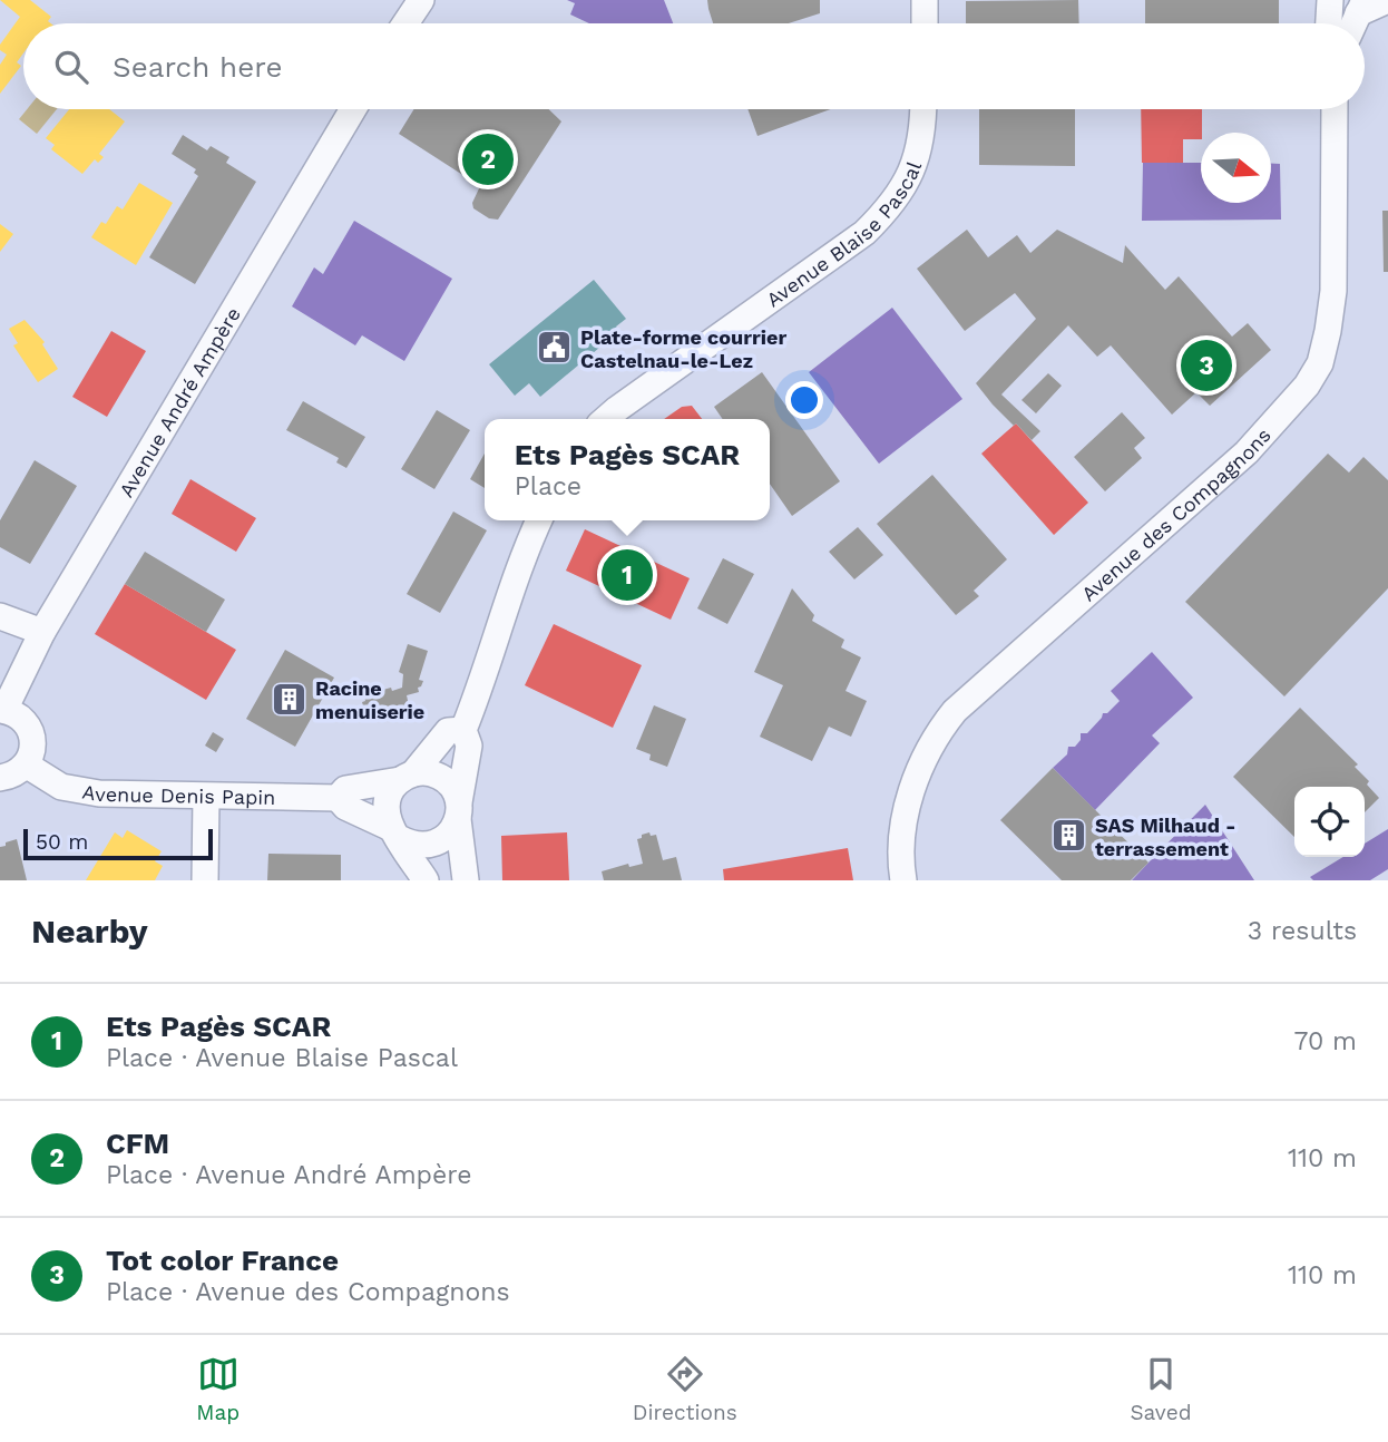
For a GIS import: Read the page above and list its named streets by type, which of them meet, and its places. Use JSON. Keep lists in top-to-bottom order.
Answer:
{
  "streets": {
    "street": [
      "Avenue Blaise Pascal",
      "Avenue André Ampère",
      "Avenue des Compagnons",
      "Avenue Denis Papin"
    ]
  },
  "places": {
    "public building": ["Plate-forme courrier Castelnau-le-Lez"],
    "building": ["Racine menuiserie", "SAS Milhaud - terrassement"]
  },
  "scale_bar": "50 m",
  "north": "right",
  "page": {
    "search": "Search here",
    "pins": ["2", "3", "1"],
    "popup": ["Ets Pagès SCAR", "Place"],
    "scale": "50 m",
    "heading": ["Nearby", "3 results"],
    "list": [
      {
        "mark": "1",
        "name": "Ets Pagès SCAR",
        "note": "Place · Avenue Blaise Pascal",
        "value": "70 m"
      },
      {
        "mark": "2",
        "name": "CFM",
        "note": "Place · Avenue André Ampère",
        "value": "110 m"
      },
      {
        "mark": "3",
        "name": "Tot color France",
        "note": "Place · Avenue des Compagnons",
        "value": "110 m"
      }
    ],
    "nav": ["Map", "Directions", "Saved"]
  }
}
